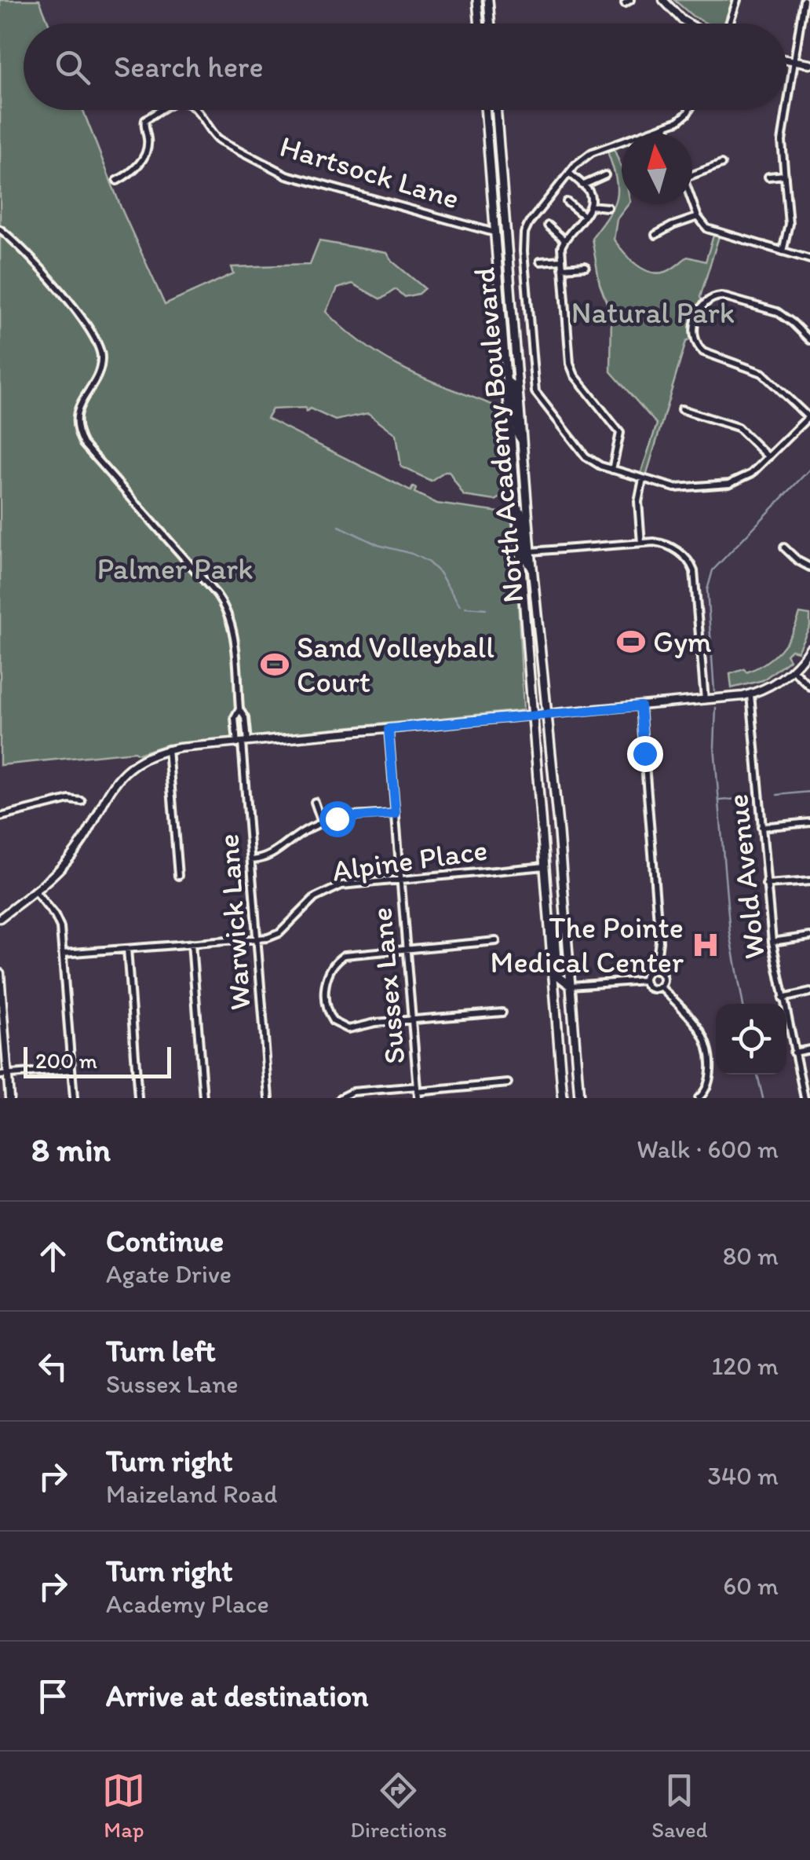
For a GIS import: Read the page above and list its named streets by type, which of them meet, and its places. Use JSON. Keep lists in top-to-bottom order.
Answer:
{
  "streets": {
    "highway": ["North Academy Boulevard"],
    "street": [
      "Hartsock Lane",
      "Alpine Place",
      "Wold Avenue",
      "Warwick Lane",
      "Sussex Lane"
    ]
  },
  "crossings": [
    ["Hartsock Lane", "North Academy Boulevard"],
    ["North Academy Boulevard", "Alpine Place"],
    ["Alpine Place", "Warwick Lane"],
    ["Alpine Place", "Sussex Lane"]
  ],
  "parks": ["Natural Park", "Palmer Park"],
  "places": {
    "sports": ["Gym", "Sand Volleyball Court"],
    "hospital": ["The Pointe Medical Center"]
  },
  "scale_bar": "200 m",
  "north": "top",
  "page": {
    "search": "Search here",
    "scale": "200 m",
    "heading": ["8 min", "Walk · 600 m"],
    "list": [
      ["Continue", "Agate Drive", "80 m"],
      ["Turn left", "Sussex Lane", "120 m"],
      ["Turn right", "Maizeland Road", "340 m"],
      ["Turn right", "Academy Place", "60 m"],
      "Arrive at destination"
    ],
    "nav": ["Map", "Directions", "Saved"]
  }
}
